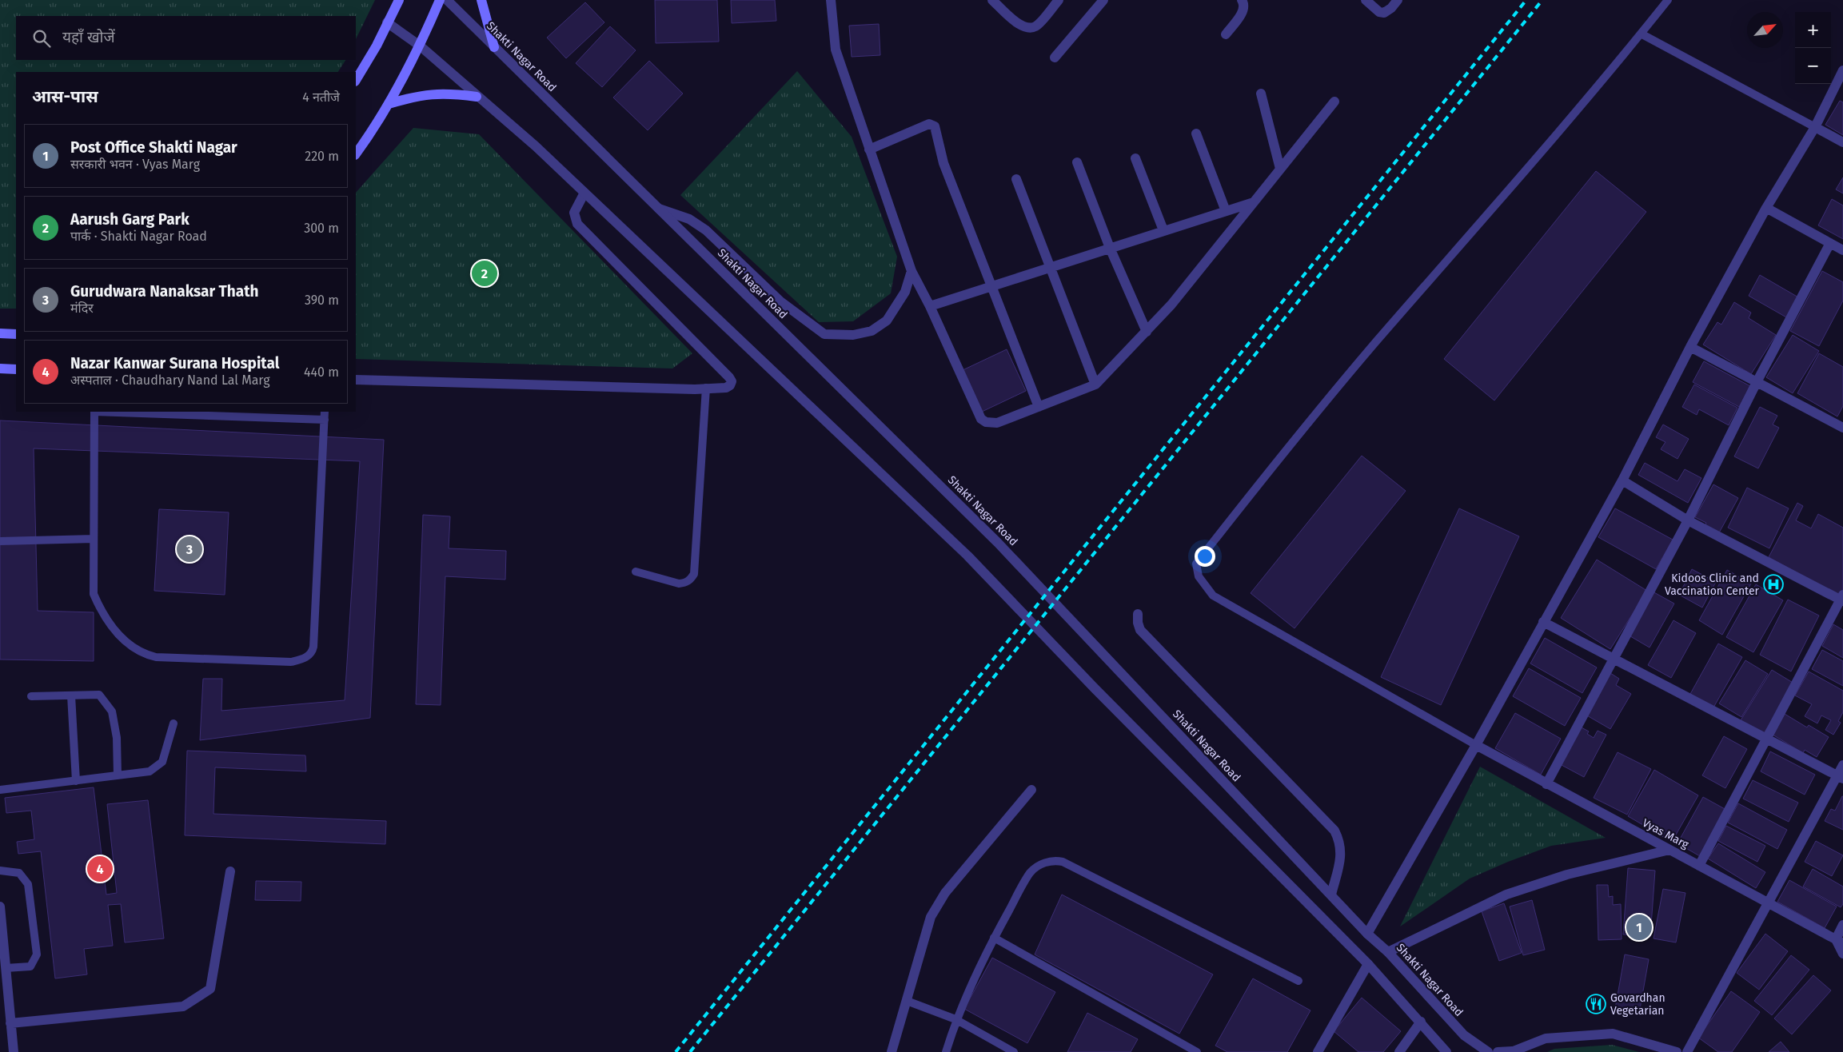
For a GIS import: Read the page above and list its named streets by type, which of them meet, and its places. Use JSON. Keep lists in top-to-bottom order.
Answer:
{
  "streets": {
    "street": ["Shakti Nagar Road", "Vyas Marg"]
  },
  "places": {
    "hospital": ["Kidoos Clinic and Vaccination Center"],
    "restaurant": ["Govardhan Vegetarian"]
  },
  "north": "top right",
  "page": {
    "map_buttons": ["+", "−"],
    "search": "यहाँ खोजें",
    "heading": ["आस-पास", "4 नतीजे"],
    "list": [
      {
        "mark": "1",
        "name": "Post Office Shakti Nagar",
        "note": "सरकारी भवन · Vyas Marg",
        "value": "220 m"
      },
      {
        "mark": "2",
        "name": "Aarush Garg Park",
        "note": "पार्क · Shakti Nagar Road",
        "value": "300 m"
      },
      {
        "mark": "3",
        "name": "Gurudwara Nanaksar Thath",
        "note": "मंदिर",
        "value": "390 m"
      },
      {
        "mark": "4",
        "name": "Nazar Kanwar Surana Hospital",
        "note": "अस्पताल · Chaudhary Nand Lal Marg",
        "value": "440 m"
      }
    ],
    "pins": [
      "2",
      "3",
      "4",
      "1"
    ]
  }
}
